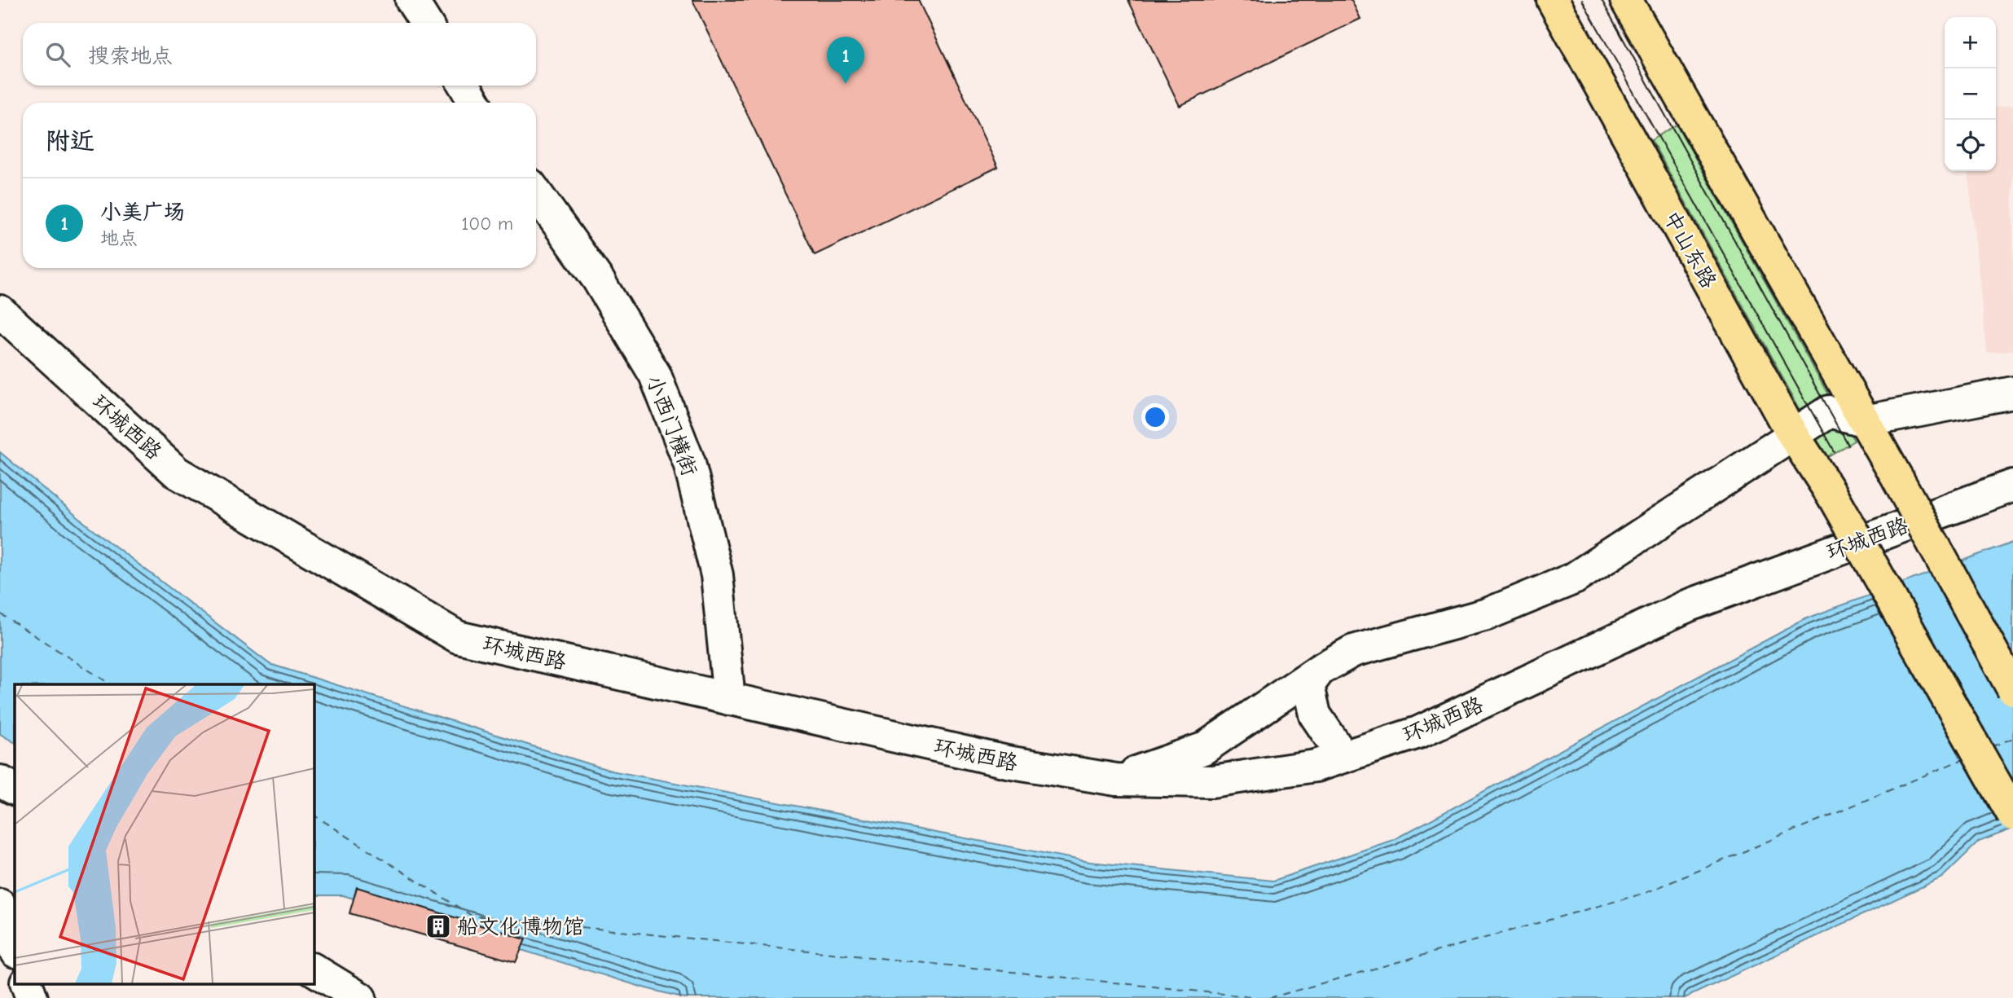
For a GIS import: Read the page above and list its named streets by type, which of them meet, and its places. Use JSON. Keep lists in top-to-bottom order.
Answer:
{
  "streets": {
    "main road": ["中山东路"],
    "street": ["小西门横街", "环城西路"]
  },
  "crossings": [
    ["小西门横街", "环城西路"]
  ],
  "places": {
    "building": ["船文化博物馆"]
  },
  "page": {
    "map_buttons": ["+", "−"],
    "search": "搜索地点",
    "pins": "1",
    "heading": "附近",
    "list": [
      {
        "mark": "1",
        "name": "小美广场",
        "note": "地点",
        "value": "100 m"
      }
    ]
  }
}
